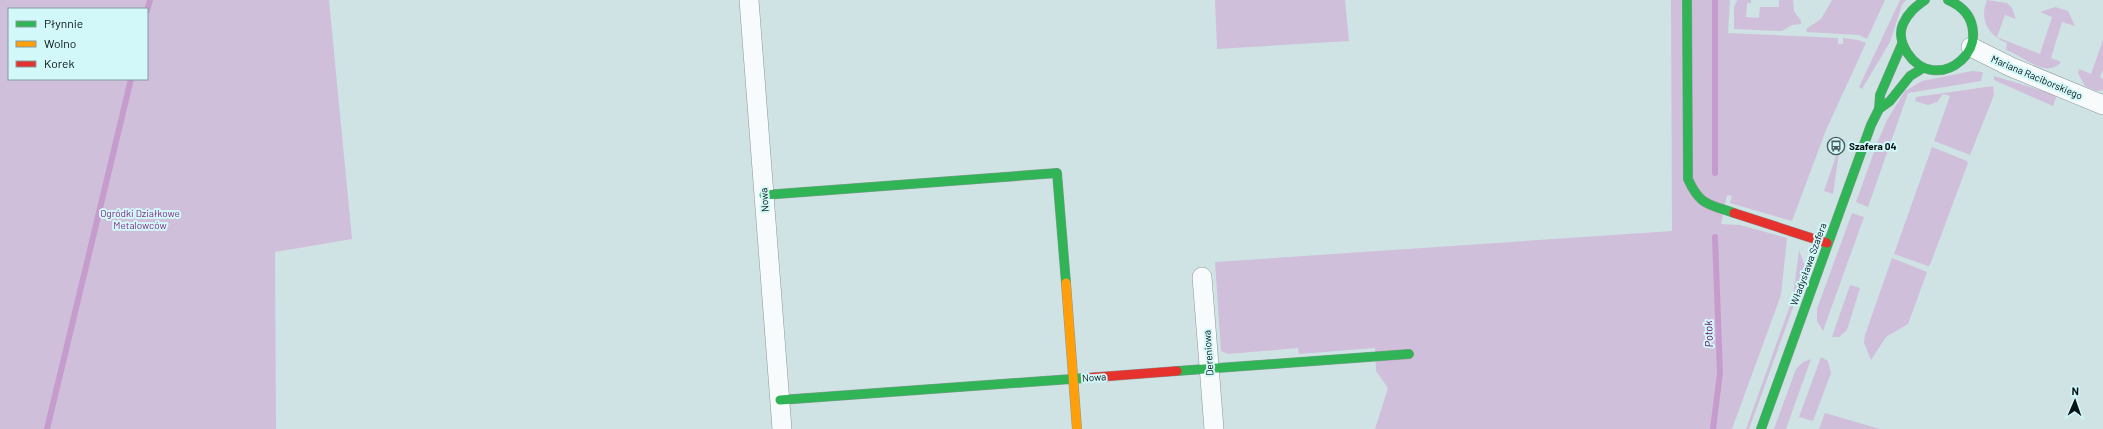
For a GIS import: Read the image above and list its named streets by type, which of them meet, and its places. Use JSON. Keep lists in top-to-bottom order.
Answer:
{
  "streets": {
    "street": [
      "Mariana Raciborskiego",
      "Nowa",
      "Władysława Szafera",
      "Dereniowa"
    ]
  },
  "crossings": [
    ["Nowa", "Dereniowa"]
  ],
  "water": ["Potok"],
  "parks": ["Ogródki Działkowe Metalowców"],
  "places": {
    "bus stop": ["Szafera 04"]
  },
  "legend": ["Płynnie", "Wolno", "Korek"],
  "north": "top"
}
